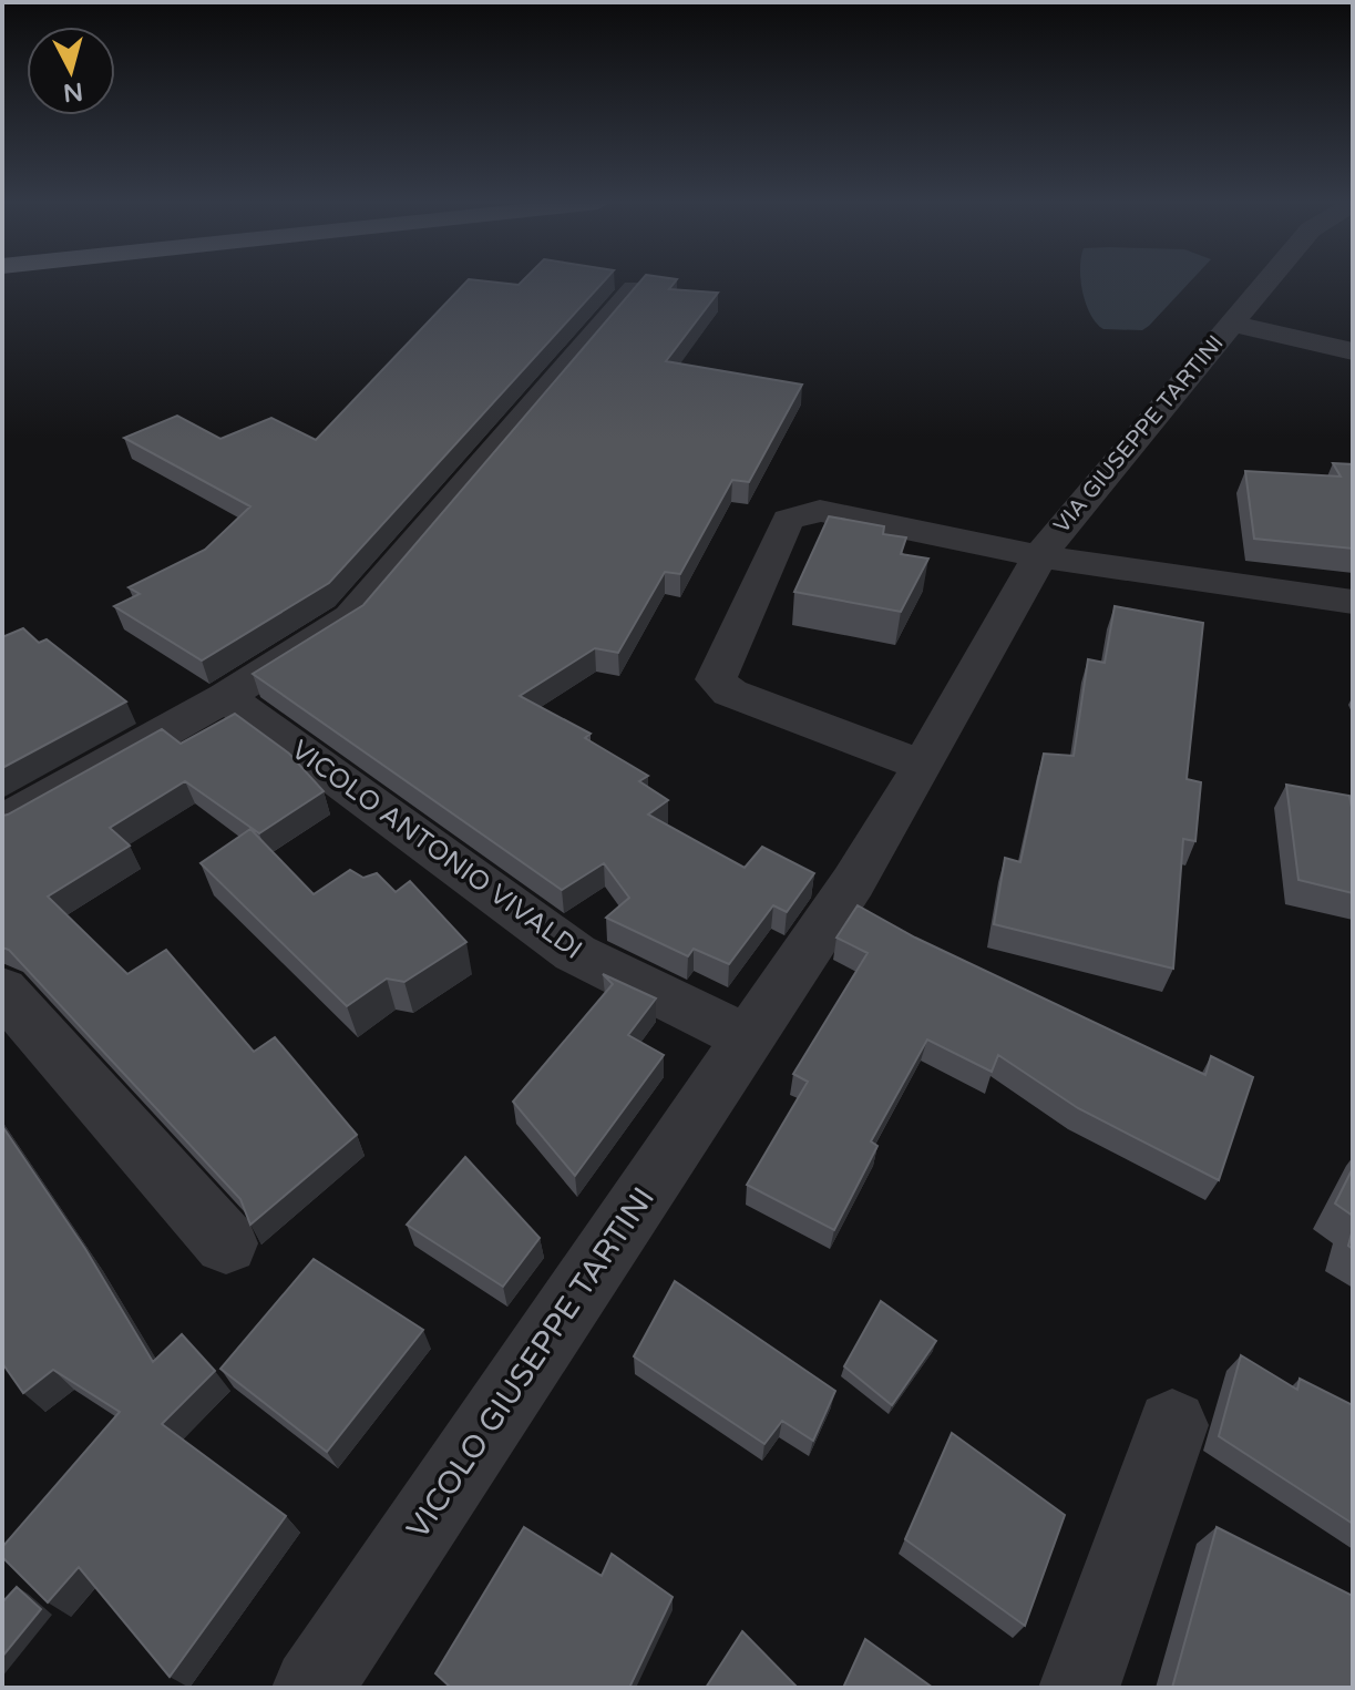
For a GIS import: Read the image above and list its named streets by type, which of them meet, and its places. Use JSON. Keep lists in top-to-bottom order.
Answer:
{
  "streets": {
    "street": ["VIA GIUSEPPE TARTINI", "VICOLO ANTONIO VIVALDI", "VICOLO GIUSEPPE TARTINI"]
  },
  "crossings": [
    ["VIA GIUSEPPE TARTINI", "VICOLO ANTONIO VIVALDI"],
    ["VIA GIUSEPPE TARTINI", "VICOLO GIUSEPPE TARTINI"],
    ["VICOLO ANTONIO VIVALDI", "VICOLO GIUSEPPE TARTINI"]
  ],
  "north": "bottom"
}
